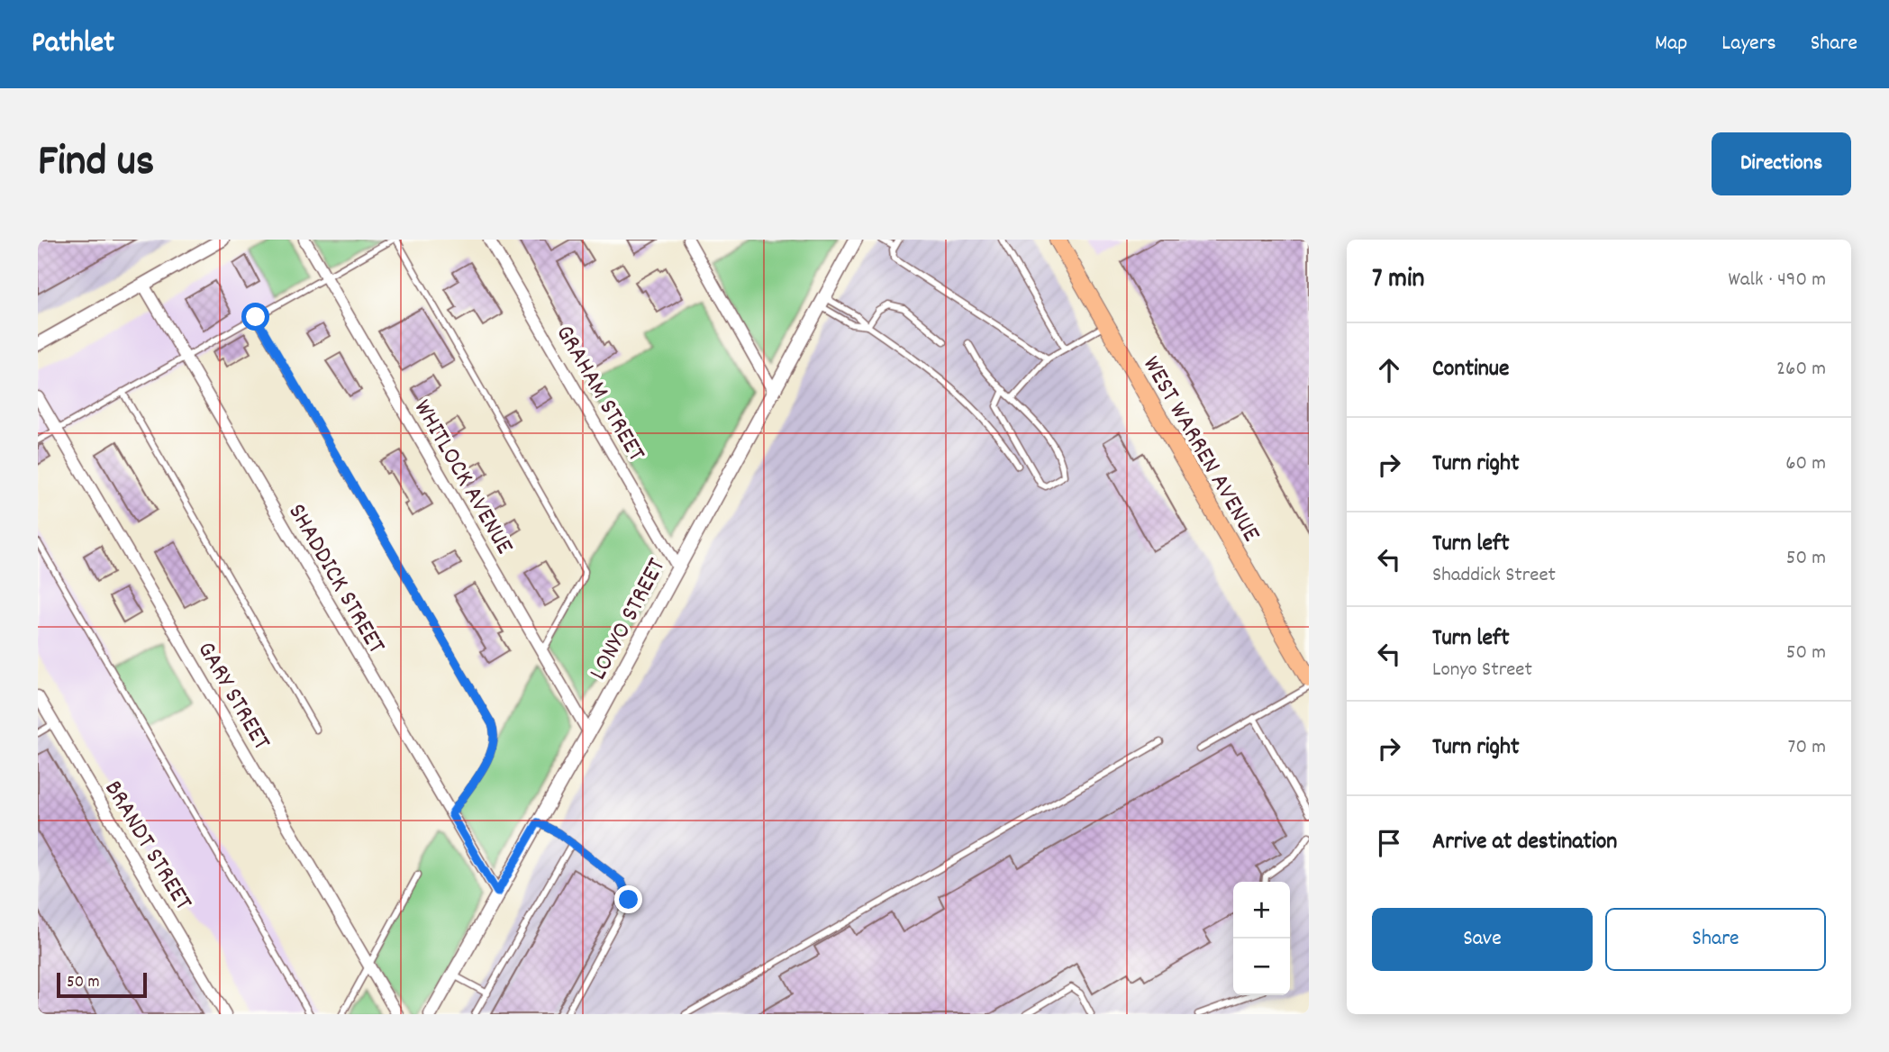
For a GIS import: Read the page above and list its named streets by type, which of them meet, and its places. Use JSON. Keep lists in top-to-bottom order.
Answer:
{
  "streets": {
    "main road": ["WEST WARREN AVENUE"],
    "street": [
      "GRAHAM STREET",
      "WHITLOCK AVENUE",
      "SHADDICK STREET",
      "LONYO STREET",
      "GARY STREET",
      "BRANDT STREET"
    ]
  },
  "crossings": [
    ["GRAHAM STREET", "LONYO STREET"],
    ["WHITLOCK AVENUE", "LONYO STREET"],
    ["SHADDICK STREET", "LONYO STREET"]
  ],
  "scale_bar": "50 m",
  "page": {
    "header": "Pathlet",
    "nav": ["Map", "Layers", "Share"],
    "title": "Find us",
    "buttons": [
      "Directions",
      ["Save", "Share"]
    ],
    "heading": ["7 min", "Walk · 490 m"],
    "list": [
      ["Continue", "260 m"],
      ["Turn right", "60 m"],
      ["Turn left", "Shaddick Street", "50 m"],
      ["Turn left", "Lonyo Street", "50 m"],
      ["Turn right", "70 m"],
      "Arrive at destination"
    ],
    "map_buttons": ["+", "−"],
    "scale": "50 m"
  }
}
